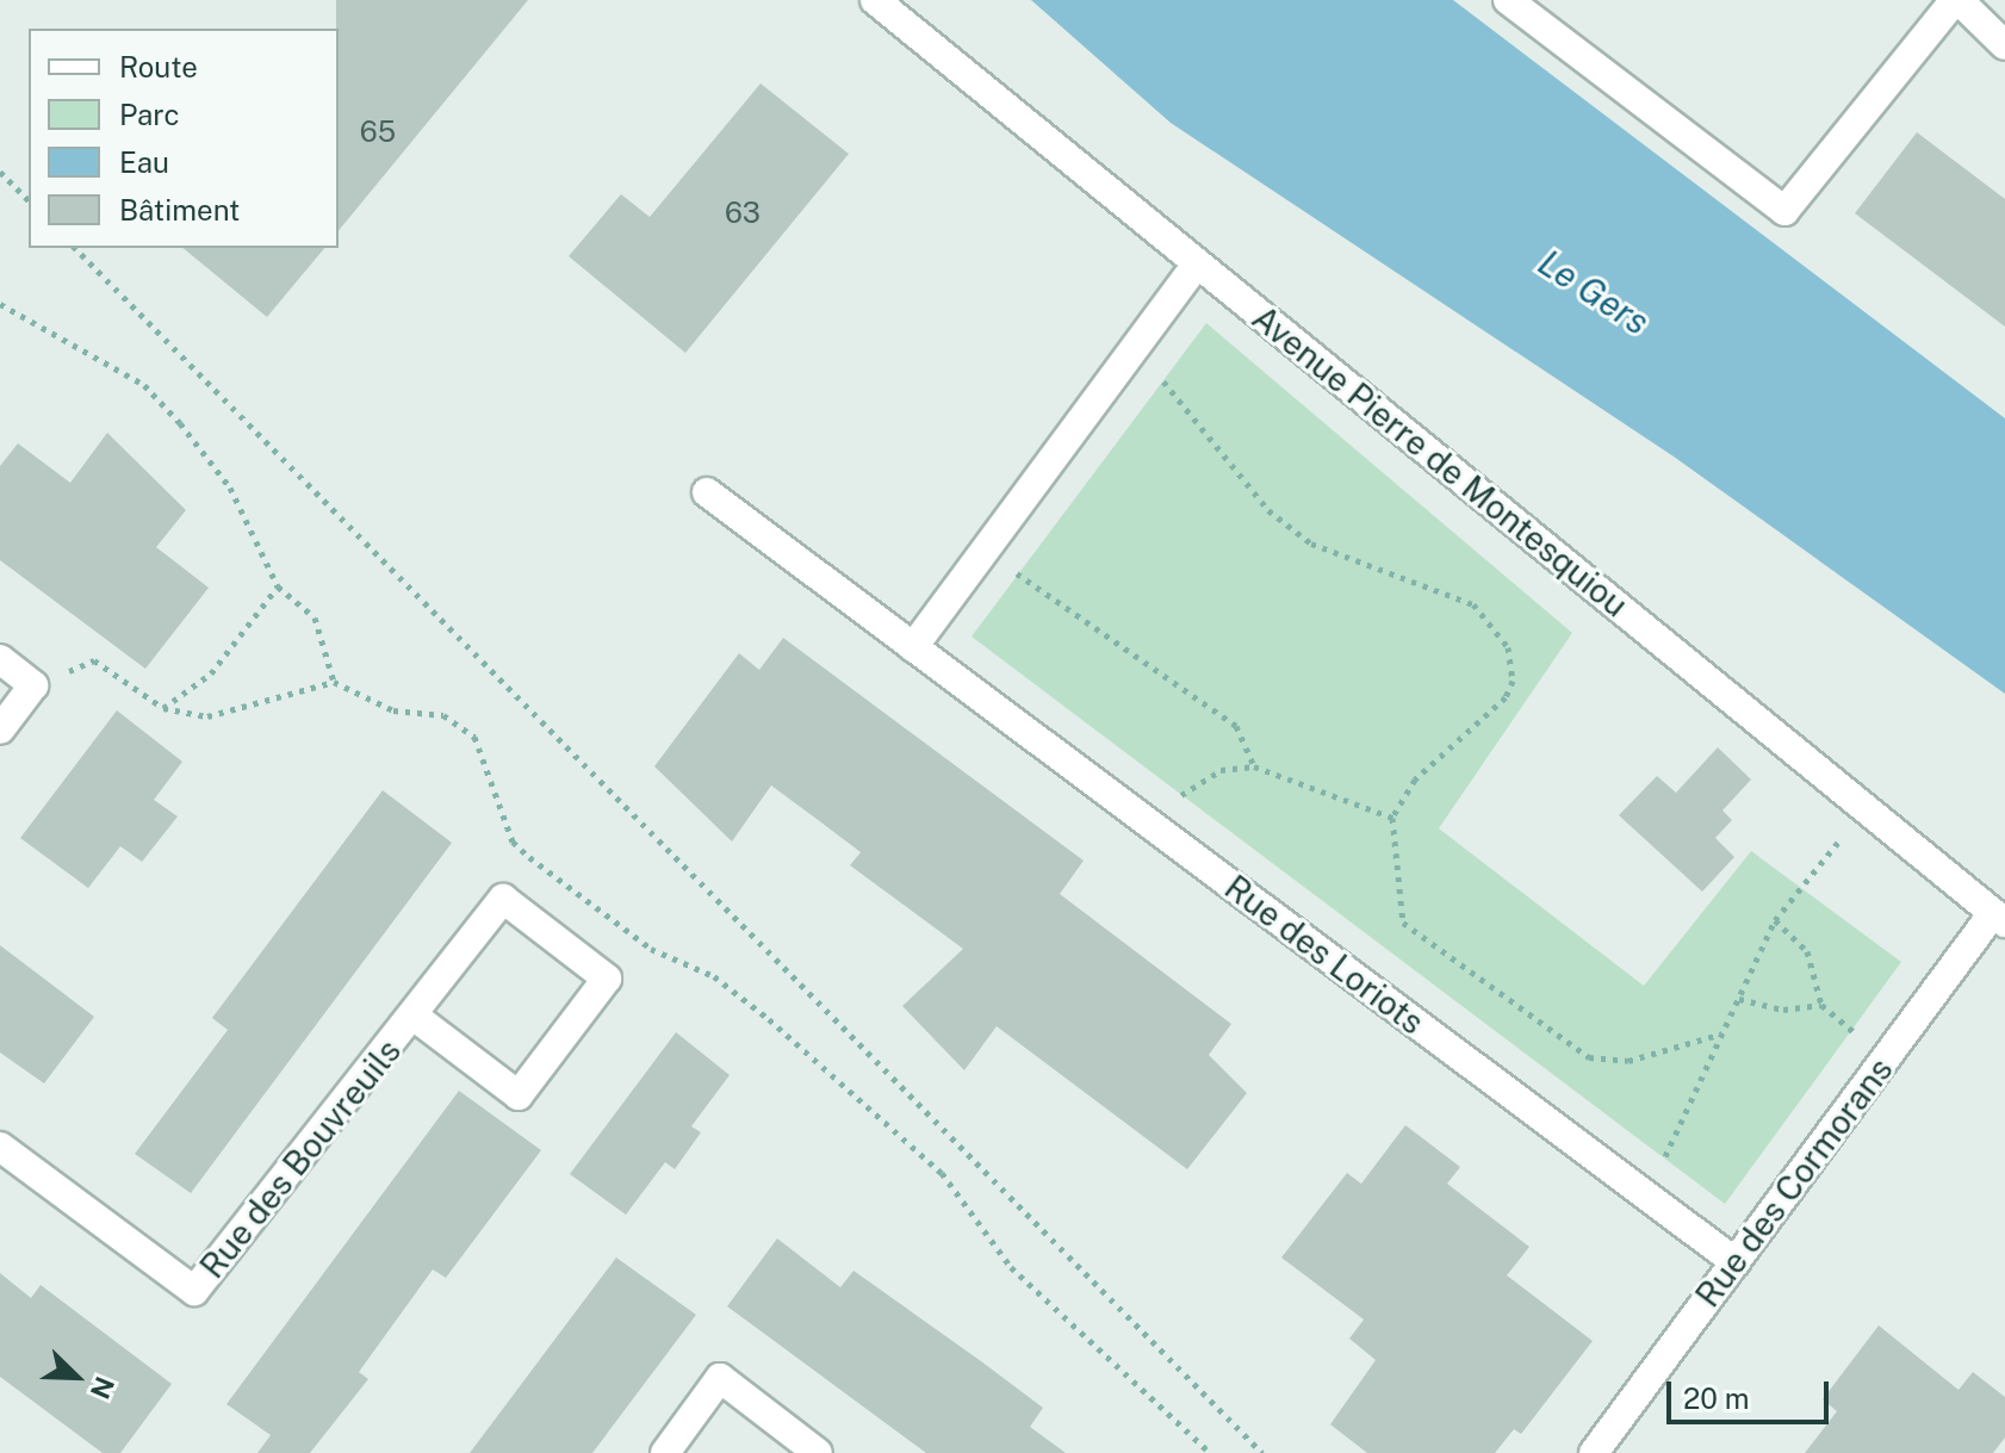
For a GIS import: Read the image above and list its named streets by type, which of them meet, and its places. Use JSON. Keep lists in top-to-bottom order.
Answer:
{
  "streets": {
    "street": [
      "Avenue Pierre de Montesquiou",
      "Rue des Loriots",
      "Rue des Bouvreuils",
      "Rue des Cormorans"
    ]
  },
  "crossings": [
    ["Avenue Pierre de Montesquiou", "Rue des Cormorans"],
    ["Rue des Loriots", "Rue des Cormorans"]
  ],
  "water": ["Le Gers"],
  "house_numbers": ["65", "63"],
  "legend": [
    "Route",
    "Parc",
    "Eau",
    "Bâtiment"
  ],
  "scale_bar": "20 m",
  "north": "bottom right"
}
